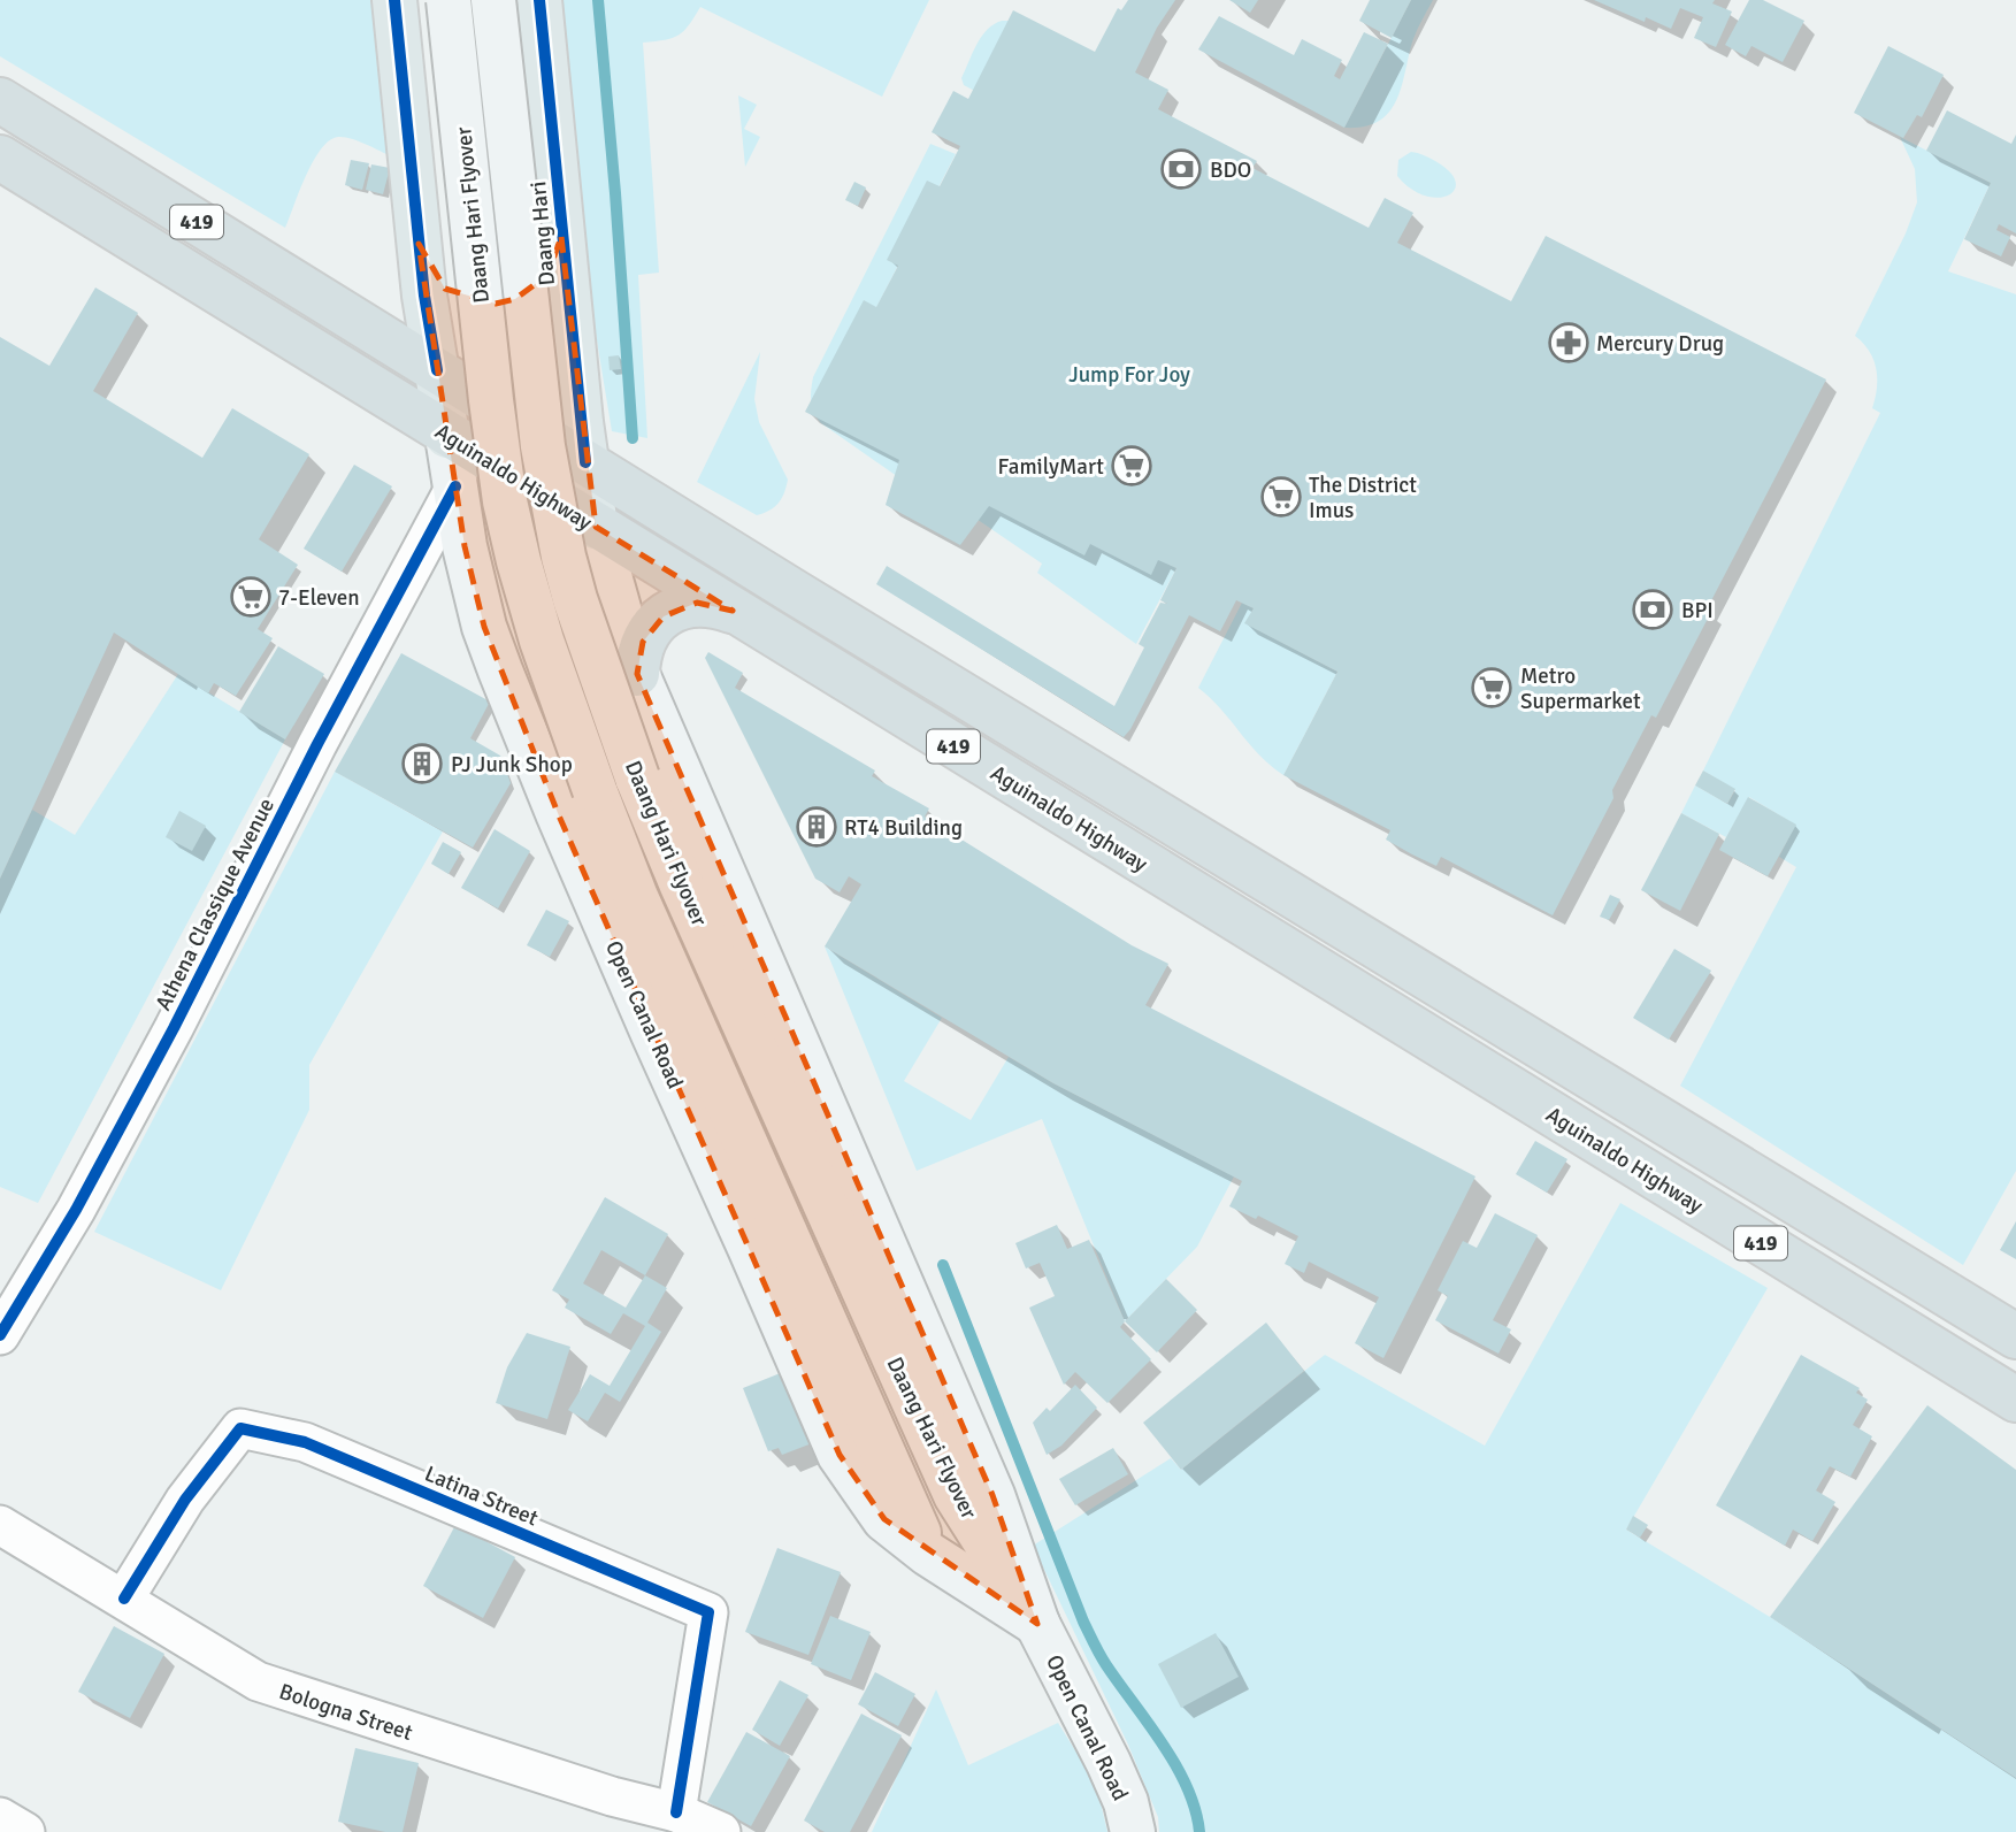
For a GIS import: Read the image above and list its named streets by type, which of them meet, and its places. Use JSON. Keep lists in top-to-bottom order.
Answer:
{
  "streets": {
    "highway": ["419", "Aguinaldo Highway"],
    "main road": ["Daang Hari Flyover", "Daang Hari", "Open Canal Road"],
    "street": ["Athena Classique Avenue", "Latina Street", "Bologna Street"]
  },
  "crossings": [
    ["Daang Hari Flyover", "Open Canal Road"],
    ["419", "Daang Hari"],
    ["Daang Hari", "Aguinaldo Highway"],
    ["Aguinaldo Highway", "Open Canal Road"],
    ["Athena Classique Avenue", "Open Canal Road"],
    ["Latina Street", "Bologna Street"]
  ],
  "parks": ["Jump For Joy"],
  "places": {
    "bank": ["BDO", "BPI"],
    "pharmacy": ["Mercury Drug"],
    "supermarket": [
      "FamilyMart",
      "The District Imus",
      "7-Eleven",
      "Metro Supermarket"
    ],
    "building": ["PJ Junk Shop", "RT4 Building"]
  }
}
